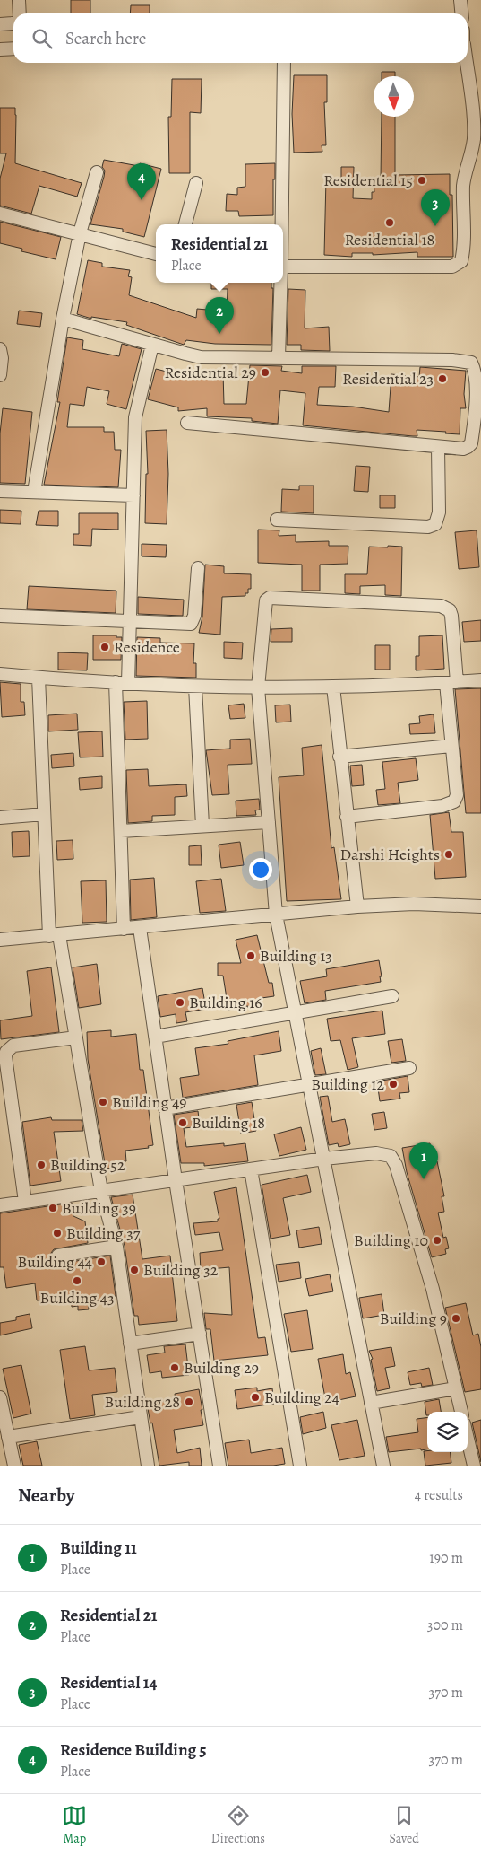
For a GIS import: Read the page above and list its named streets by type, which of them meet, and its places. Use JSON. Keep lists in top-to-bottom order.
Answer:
{
  "places": [
    "Residential 15",
    "Residential 18",
    "Residential 29",
    "Residential 23",
    "Residence",
    "Darshi Heights",
    "Building 13",
    "Building 16",
    "Building 12",
    "Building 49",
    "Building 18",
    "Building 52",
    "Building 39",
    "Building 37",
    "Building 10",
    "Building 44",
    "Building 32",
    "Building 43",
    "Building 9",
    "Building 29",
    "Building 24",
    "Building 28"
  ],
  "north": "bottom",
  "page": {
    "search": "Search here",
    "pins": [
      "4",
      "3",
      "2",
      "1"
    ],
    "popup": ["Residential 21", "Place"],
    "heading": ["Nearby", "4 results"],
    "list": [
      {
        "mark": "1",
        "name": "Building 11",
        "note": "Place",
        "value": "190 m"
      },
      {
        "mark": "2",
        "name": "Residential 21",
        "note": "Place",
        "value": "300 m"
      },
      {
        "mark": "3",
        "name": "Residential 14",
        "note": "Place",
        "value": "370 m"
      },
      {
        "mark": "4",
        "name": "Residence Building 5",
        "note": "Place",
        "value": "370 m"
      }
    ],
    "nav": ["Map", "Directions", "Saved"]
  }
}
